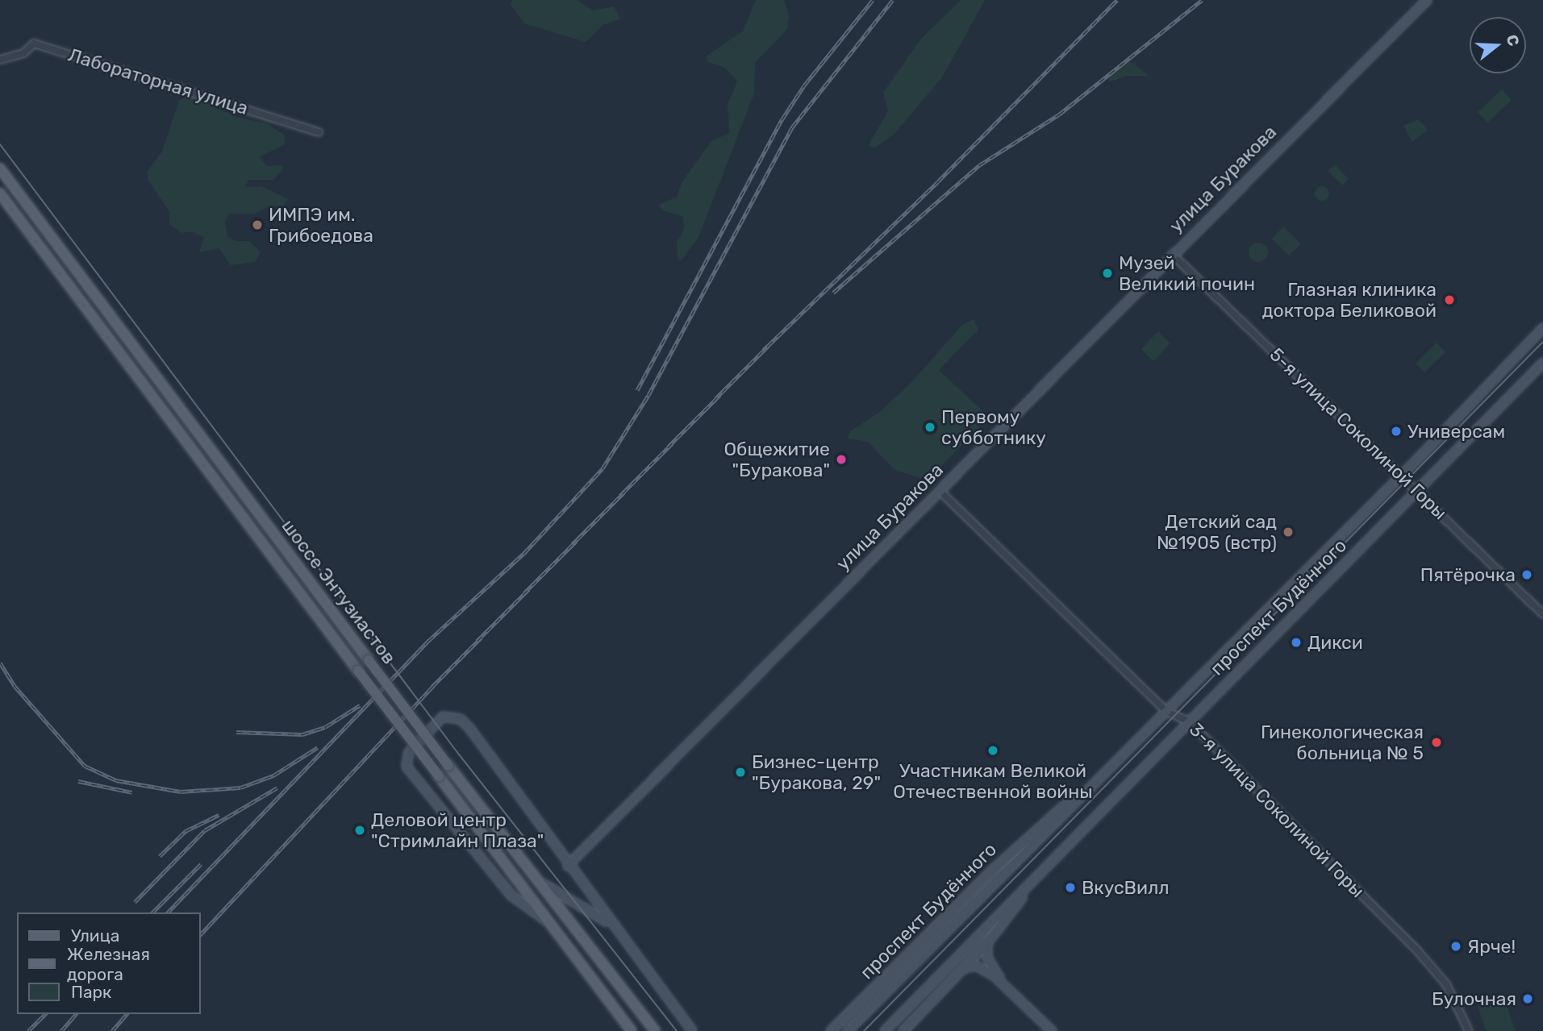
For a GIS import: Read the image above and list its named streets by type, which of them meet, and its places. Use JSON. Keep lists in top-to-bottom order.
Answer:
{
  "streets": {
    "main road": ["улица Буракова", "шоссе Энтузиастов", "проспект Будённого"],
    "street": ["Лабораторная улица", "5-я улица Соколиной Горы", "3-я улица Соколиной Горы"]
  },
  "crossings": [
    ["улица Буракова", "5-я улица Соколиной Горы"],
    ["улица Буракова", "3-я улица Соколиной Горы"],
    ["5-я улица Соколиной Горы", "проспект Будённого"],
    ["проспект Будённого", "3-я улица Соколиной Горы"]
  ],
  "places": [
    "ИМПЭ им. Грибоедова",
    "Музей Великий почин",
    "Глазная клиника доктора Беликовой",
    "Первому субботнику",
    "Универсам",
    "Общежитие \"Буракова\"",
    "Детский сад №1905 (встр)",
    "Пятёрочка",
    "Дикси",
    "Гинекологическая больница № 5",
    "Участникам Великой Отечественной войны",
    "Бизнес-центр \"Буракова, 29\"",
    "Деловой центр \"Стримлайн Плаза\"",
    "ВкусВилл",
    "Ярче!",
    "Булочная"
  ],
  "legend": ["Улица", "Железная дорога", "Парк"],
  "north": "right"
}
